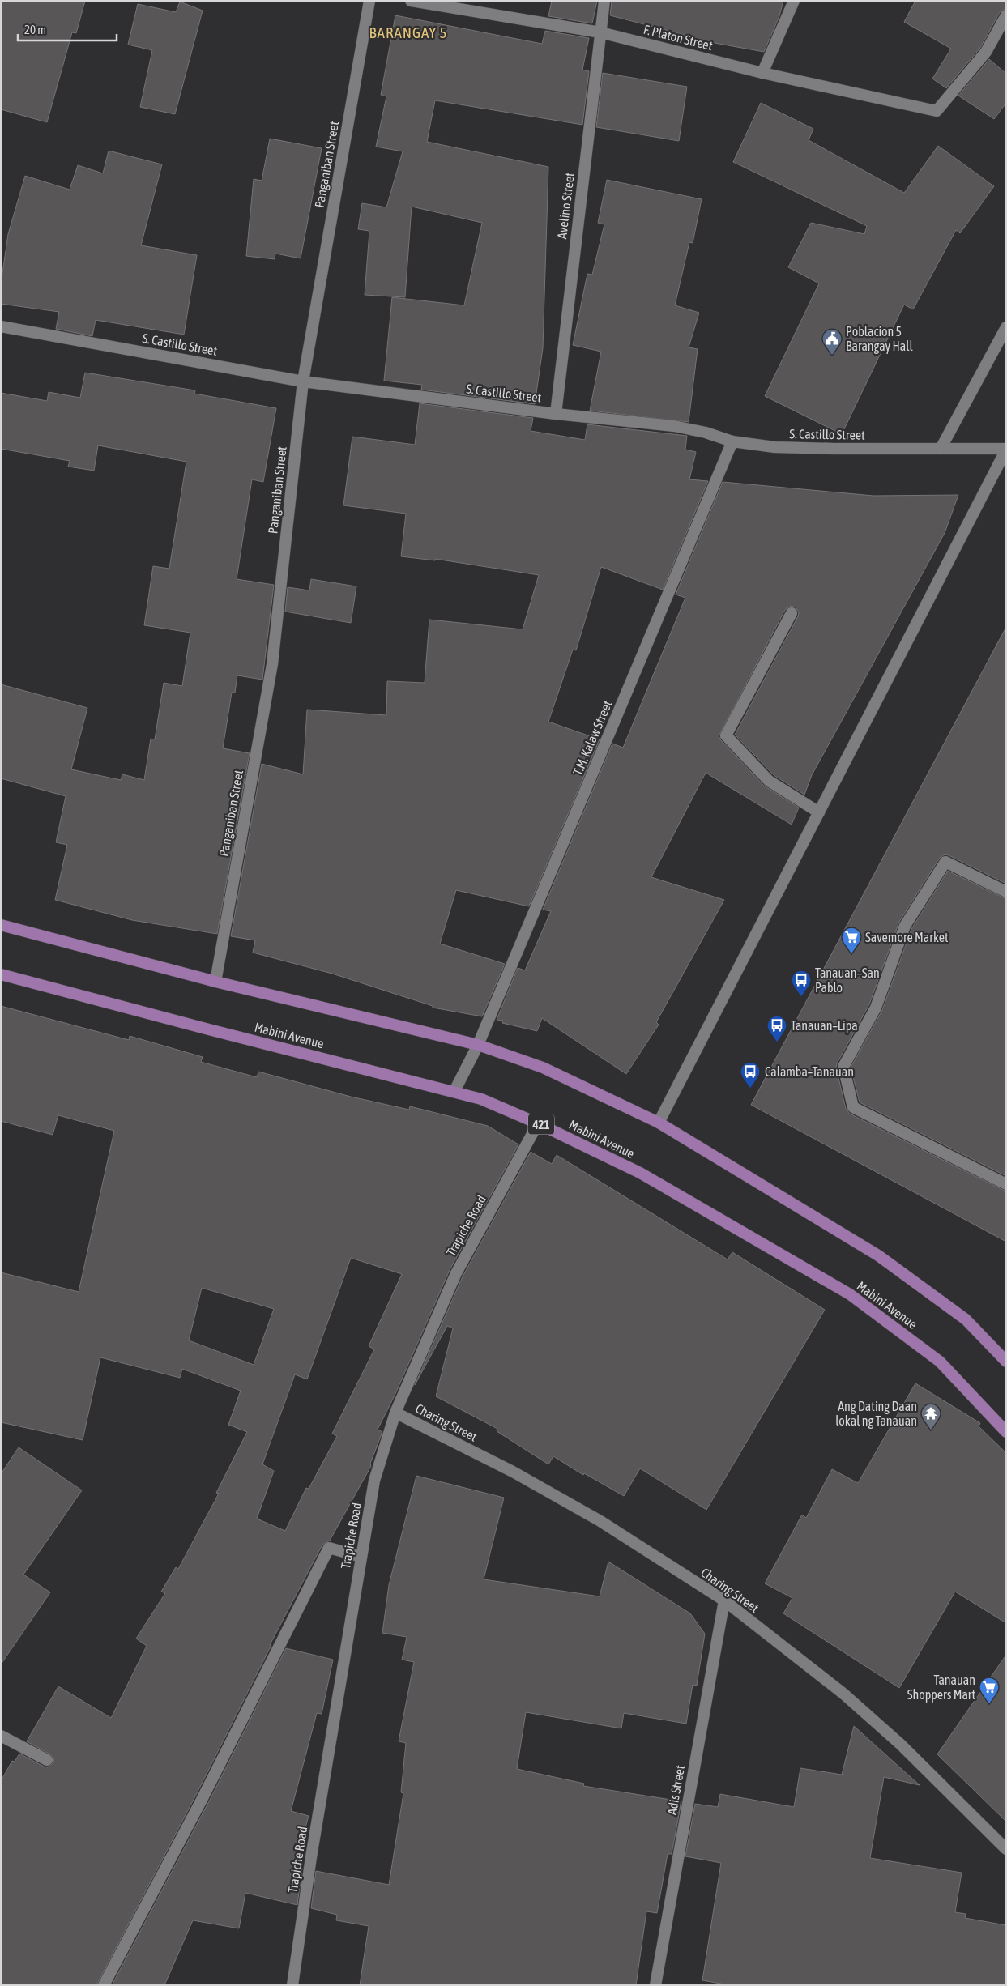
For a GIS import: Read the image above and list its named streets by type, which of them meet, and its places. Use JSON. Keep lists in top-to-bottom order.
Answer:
{
  "streets": {
    "main road": ["Mabini Avenue", "421"],
    "street": [
      "F. Platon Street",
      "Panganiban Street",
      "Avelino Street",
      "S. Castillo Street",
      "T.M. Kalaw Street",
      "Trapiche Road",
      "Charing Street",
      "Adis Street"
    ]
  },
  "crossings": [
    ["F. Platon Street", "Avelino Street"],
    ["Panganiban Street", "S. Castillo Street"],
    ["Avelino Street", "S. Castillo Street"],
    ["S. Castillo Street", "T.M. Kalaw Street"],
    ["T.M. Kalaw Street", "Mabini Avenue"],
    ["Mabini Avenue", "Trapiche Road"],
    ["Trapiche Road", "Charing Street"],
    ["Charing Street", "Adis Street"]
  ],
  "districts": ["BARANGAY 5"],
  "places": {
    "public building": ["Poblacion 5 Barangay Hall"],
    "supermarket": ["Savemore Market", "Tanauan Shoppers Mart"],
    "bus stop": ["Tanauan–San Pablo", "Tanauan–Lipa", "Calamba–Tanauan"],
    "temple": ["Ang Dating Daan lokal ng Tanauan"]
  },
  "scale_bar": "20 m"
}
